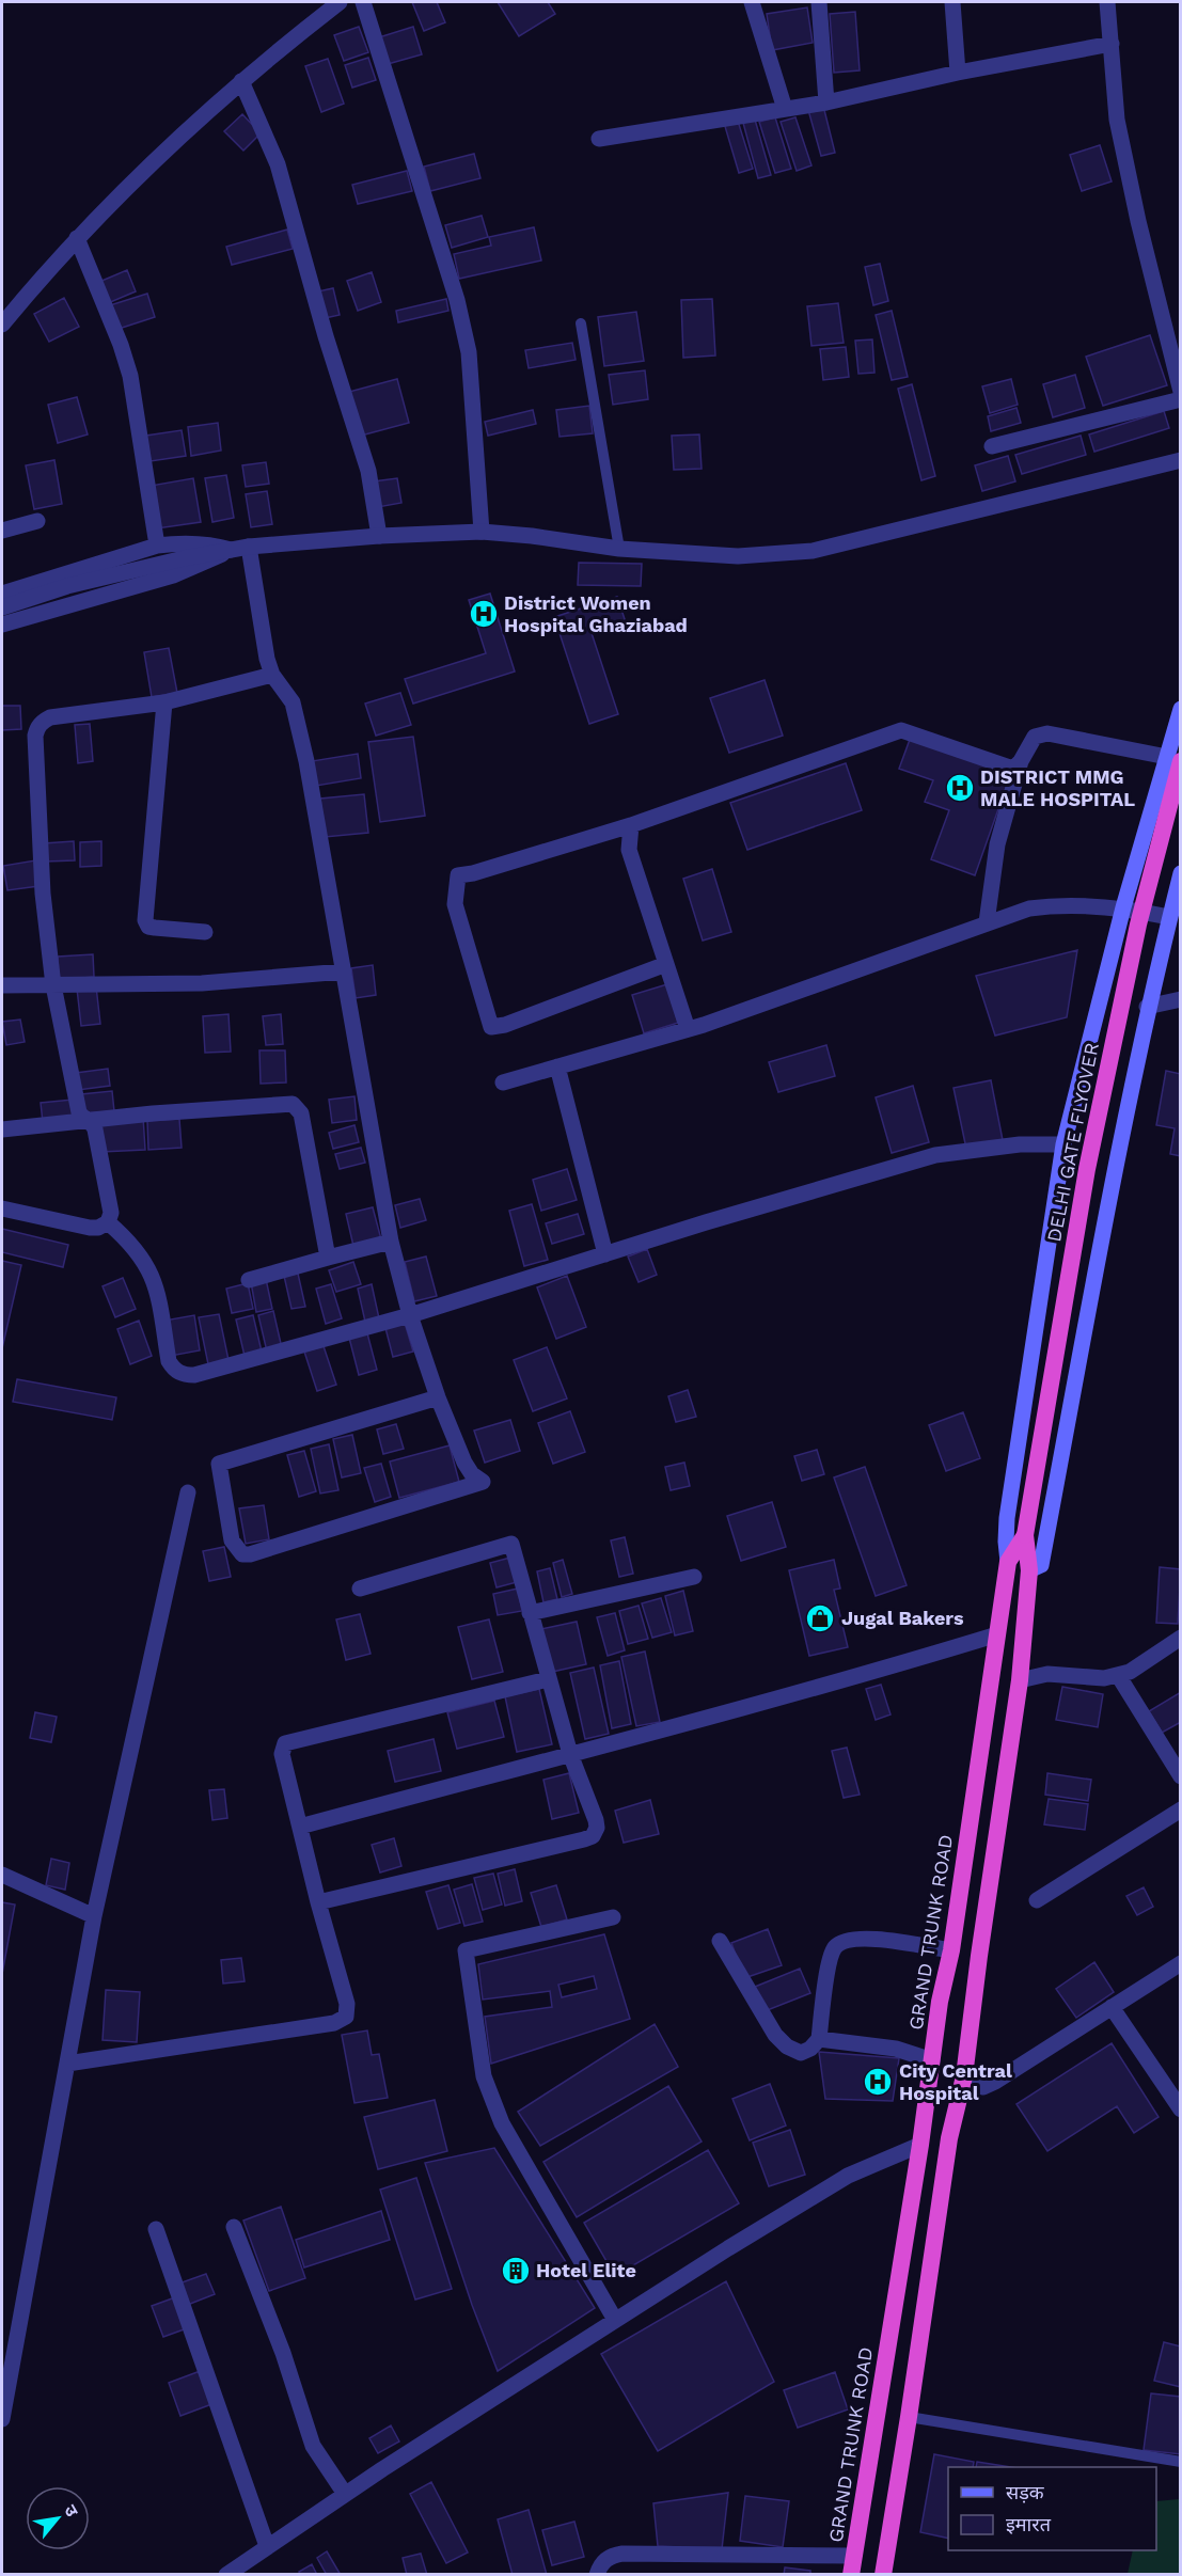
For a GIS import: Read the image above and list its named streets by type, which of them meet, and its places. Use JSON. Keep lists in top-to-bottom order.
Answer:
{
  "streets": {
    "highway": ["DELHI GATE FLYOVER", "GRAND TRUNK ROAD"]
  },
  "crossings": [
    ["DELHI GATE FLYOVER", "GRAND TRUNK ROAD"]
  ],
  "places": {
    "hospital": ["District Women Hospital Ghaziabad", "DISTRICT MMG MALE HOSPITAL", "City Central Hospital"],
    "shop": ["Jugal Bakers"],
    "building": ["Hotel Elite"]
  },
  "legend": ["सड़क", "इमारत"],
  "north": "top right"
}
